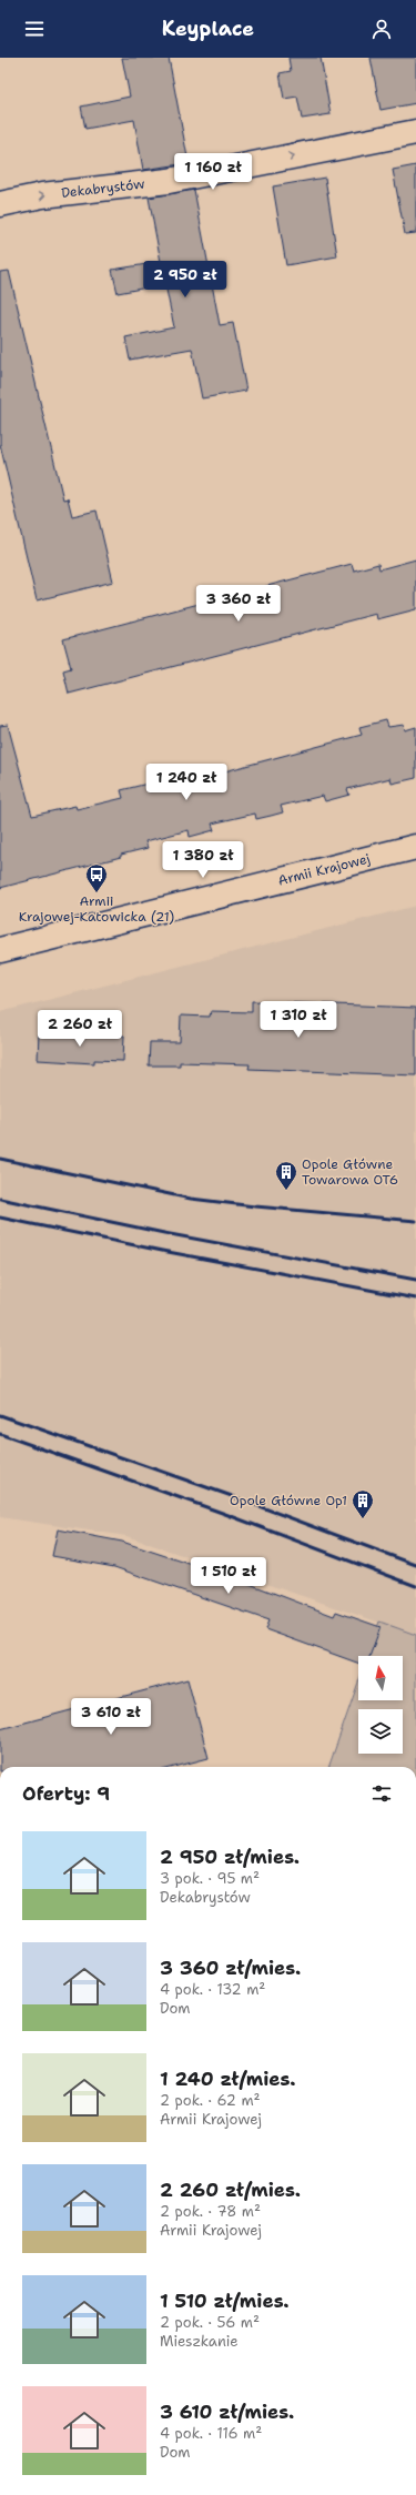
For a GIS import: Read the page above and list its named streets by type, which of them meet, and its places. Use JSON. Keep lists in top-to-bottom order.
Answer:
{
  "streets": {
    "street": ["Dekabrystów", "Armii Krajowej"]
  },
  "one_way": ["Dekabrystów"],
  "places": {
    "bus stop": ["Armii Krajowej-Katowicka (21)"],
    "building": ["Opole Główne Towarowa OT6", "Opole Główne Op1"]
  },
  "north": "top",
  "page": {
    "header": "Keyplace",
    "price": [
      "1 160 zł",
      "2 950 zł",
      "3 360 zł",
      "1 240 zł",
      "1 380 zł",
      "1 310 zł",
      "2 260 zł",
      "1 510 zł",
      "3 610 zł"
    ],
    "heading": "Oferty: 9",
    "list": [
      {
        "name": "2 950 zł/mies.",
        "note": "3 pok. · 95 m² · Dekabrystów"
      },
      {
        "name": "3 360 zł/mies.",
        "note": "4 pok. · 132 m² · Dom"
      },
      {
        "name": "1 240 zł/mies.",
        "note": "2 pok. · 62 m² · Armii Krajowej"
      },
      {
        "name": "2 260 zł/mies.",
        "note": "2 pok. · 78 m² · Armii Krajowej"
      },
      {
        "name": "1 510 zł/mies.",
        "note": "2 pok. · 56 m² · Mieszkanie"
      },
      {
        "name": "3 610 zł/mies.",
        "note": "4 pok. · 116 m² · Dom"
      }
    ]
  }
}
